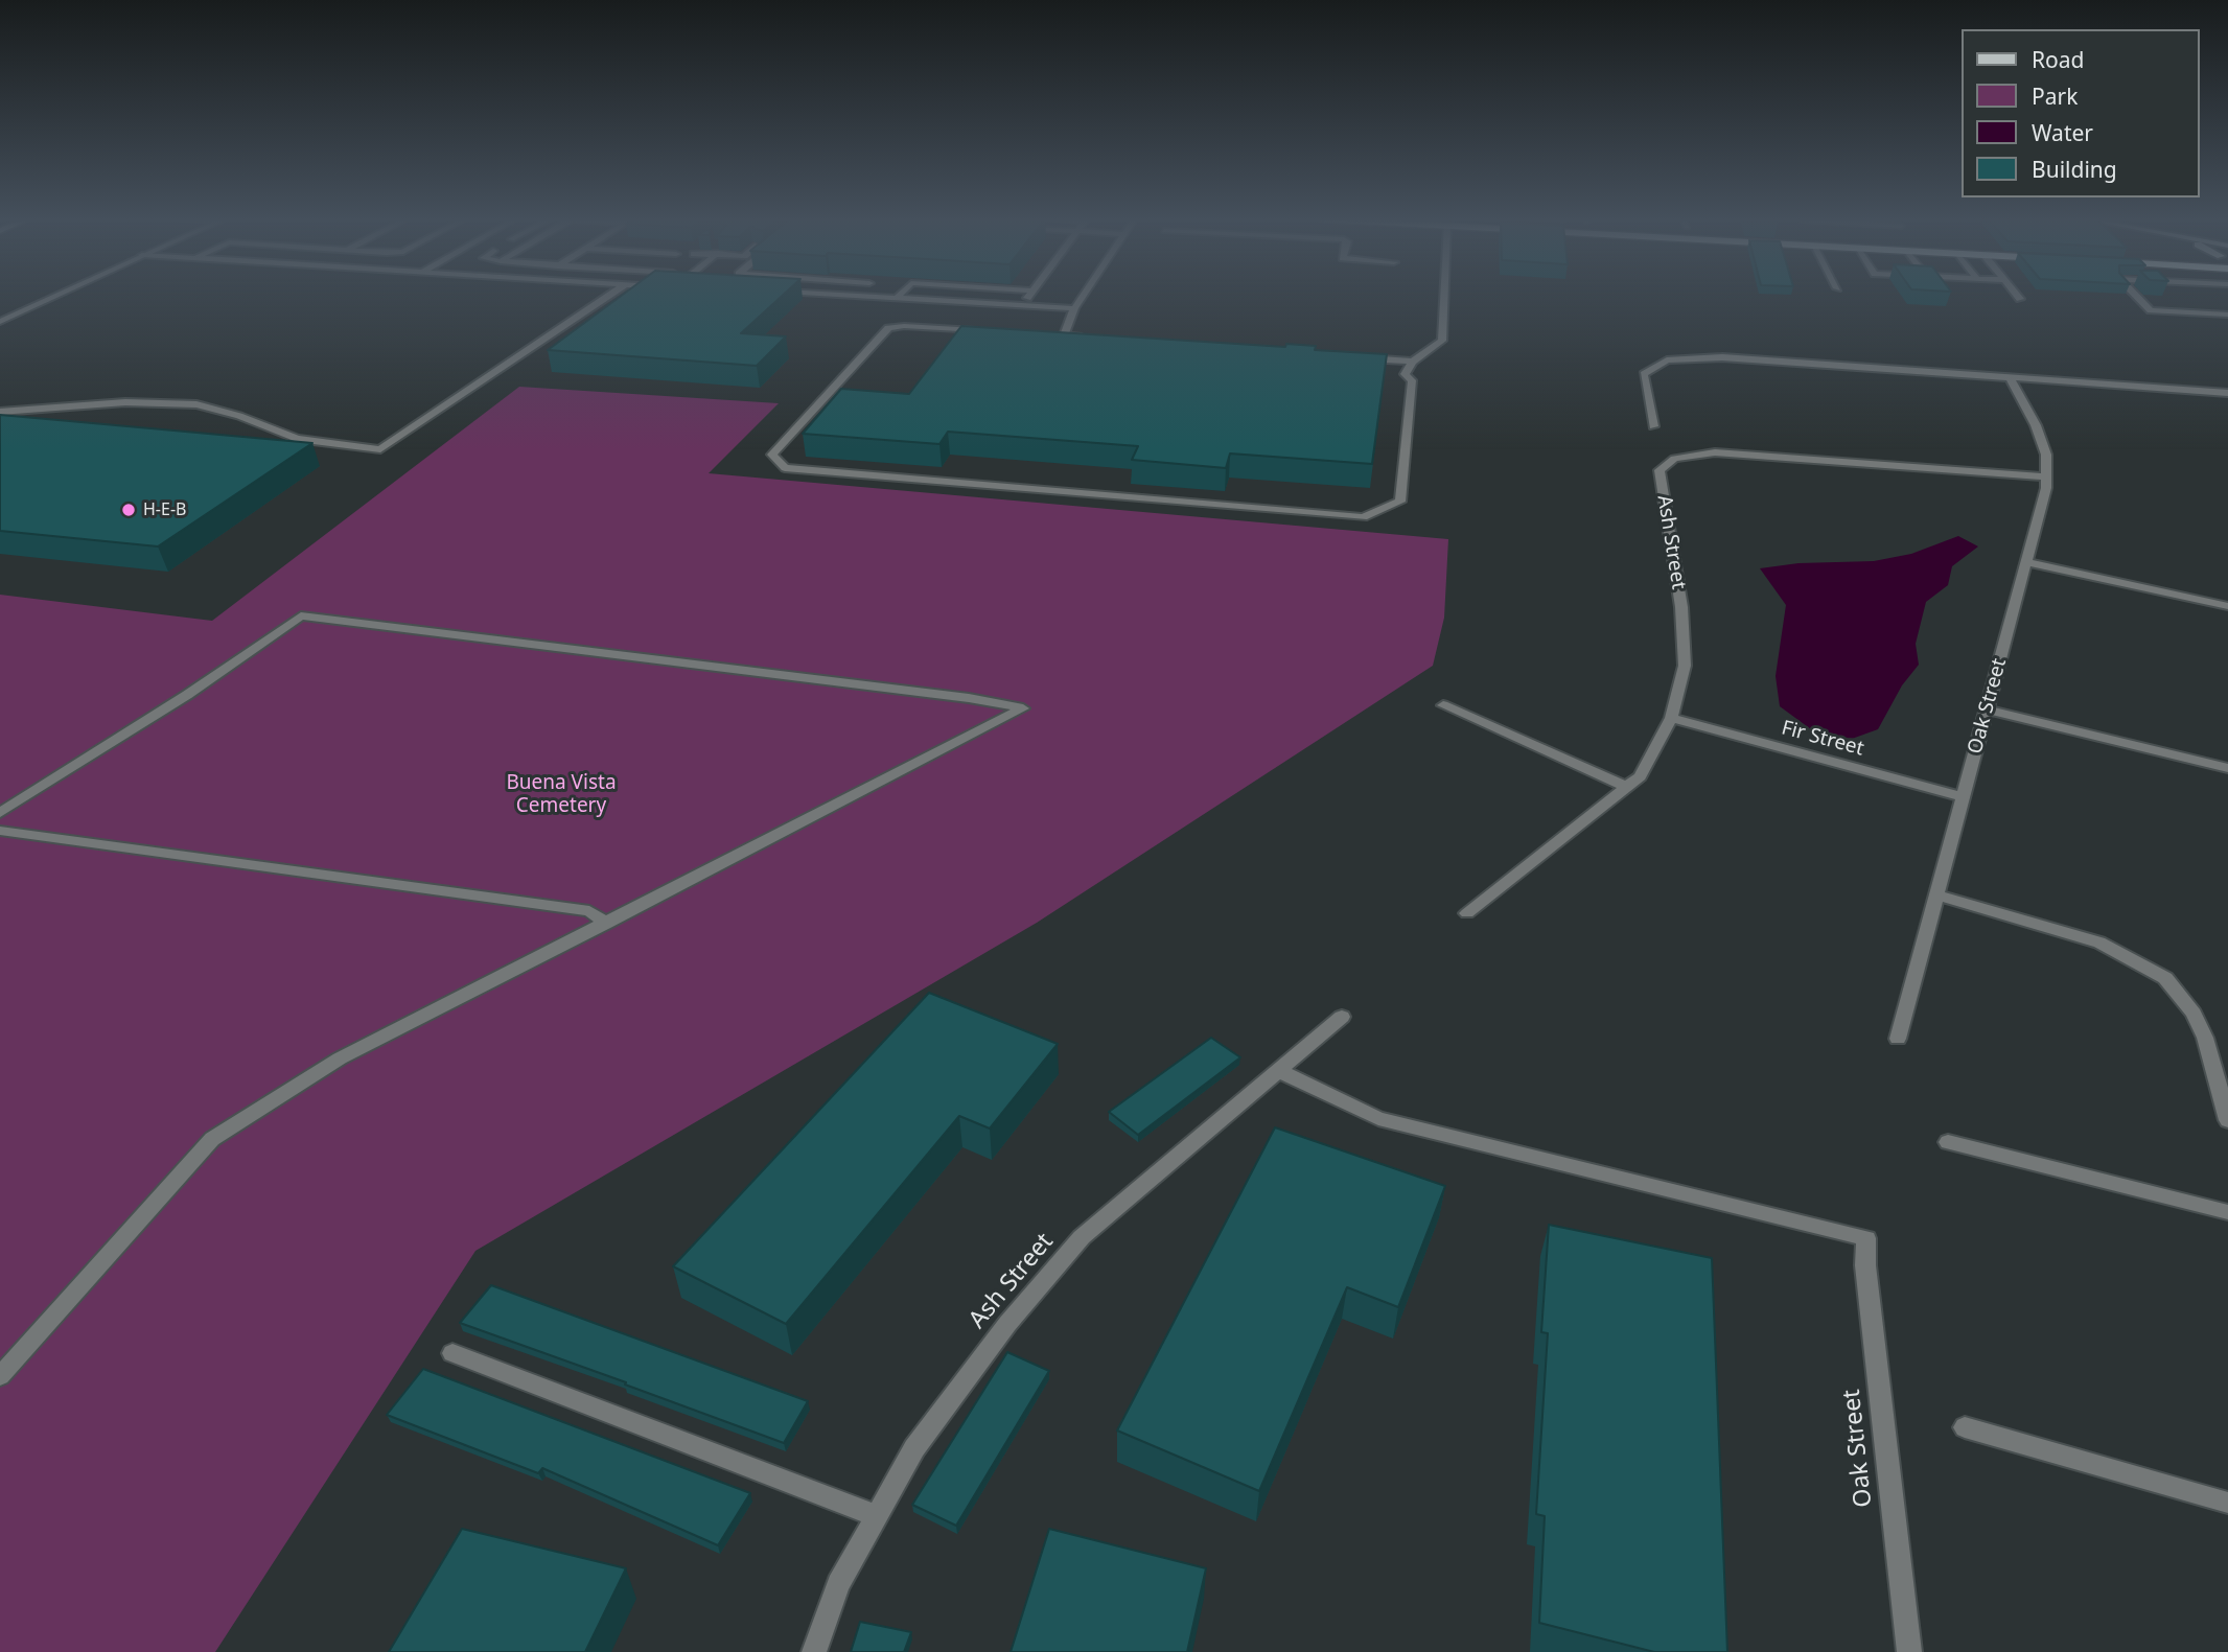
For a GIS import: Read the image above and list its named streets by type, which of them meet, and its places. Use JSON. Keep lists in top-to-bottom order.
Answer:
{
  "streets": {
    "street": ["Ash Street", "Oak Street", "Fir Street"]
  },
  "crossings": [
    ["Ash Street", "Oak Street"],
    ["Ash Street", "Fir Street"],
    ["Oak Street", "Fir Street"]
  ],
  "parks": ["Buena Vista Cemetery"],
  "places": ["H-E-B"],
  "legend": [
    "Road",
    "Park",
    "Water",
    "Building"
  ]
}
